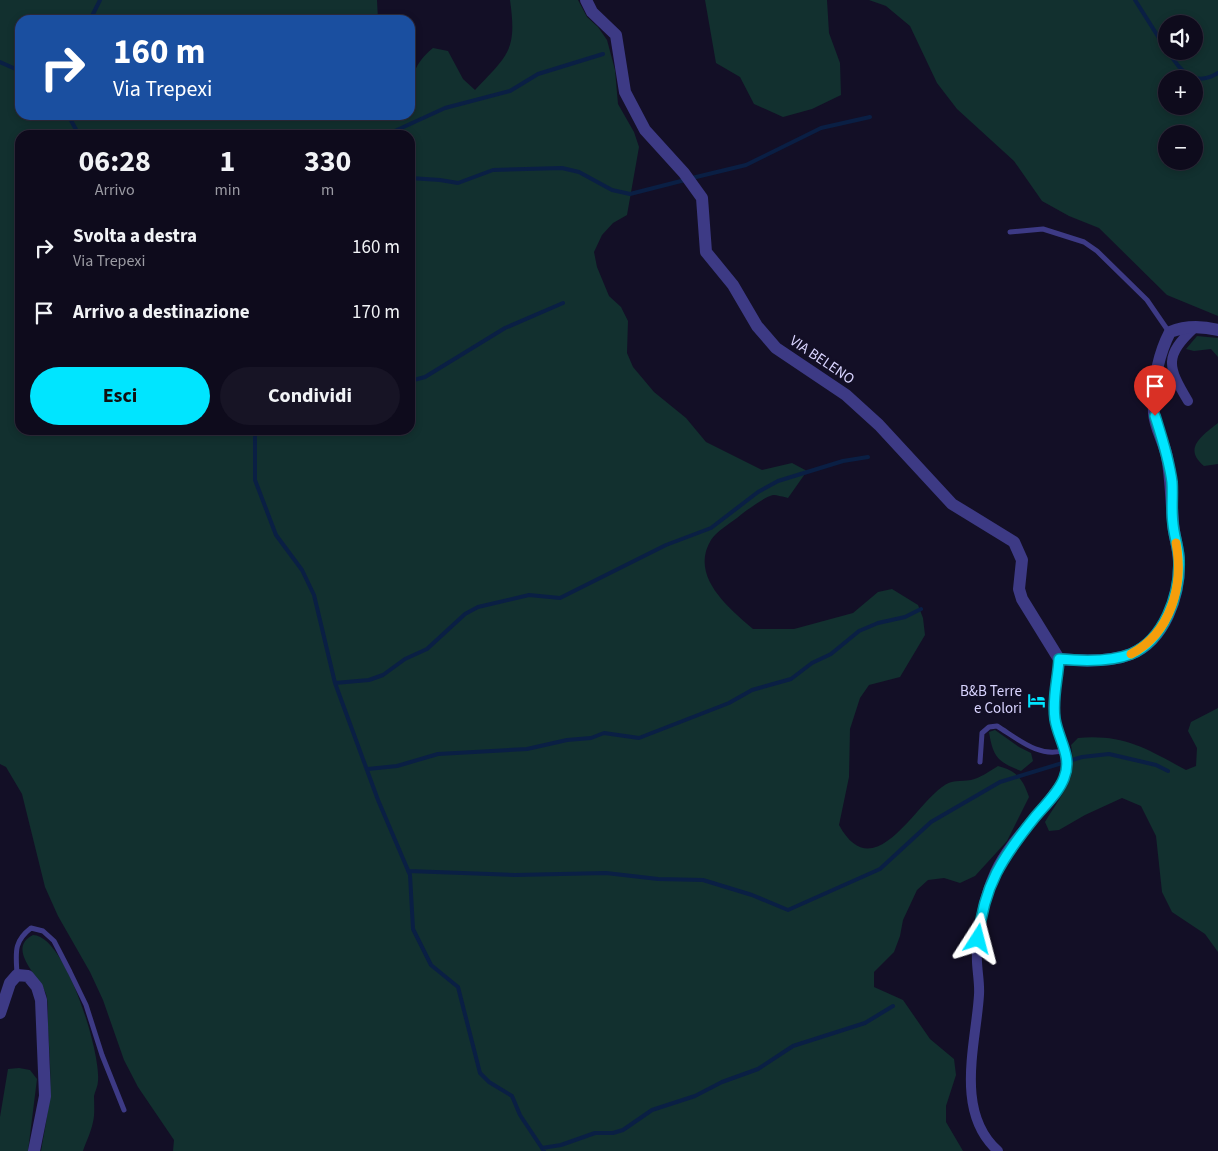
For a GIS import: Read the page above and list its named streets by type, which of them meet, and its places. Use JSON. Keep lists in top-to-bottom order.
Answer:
{
  "streets": {
    "street": ["VIA BELENO"]
  },
  "places": {
    "hotel": ["B&B Terre e Colori"]
  },
  "page": {
    "map_buttons": ["+", "−"],
    "turn": ["160 m", "Via Trepexi"],
    "eta": [
      "06:28",
      "Arrivo",
      "1",
      "min",
      "330",
      "m"
    ],
    "list": [
      {
        "name": "Svolta a destra",
        "note": "Via Trepexi",
        "value": "160 m"
      },
      {
        "name": "Arrivo a destinazione",
        "value": "170 m"
      }
    ],
    "buttons": ["Esci", "Condividi"]
  }
}
